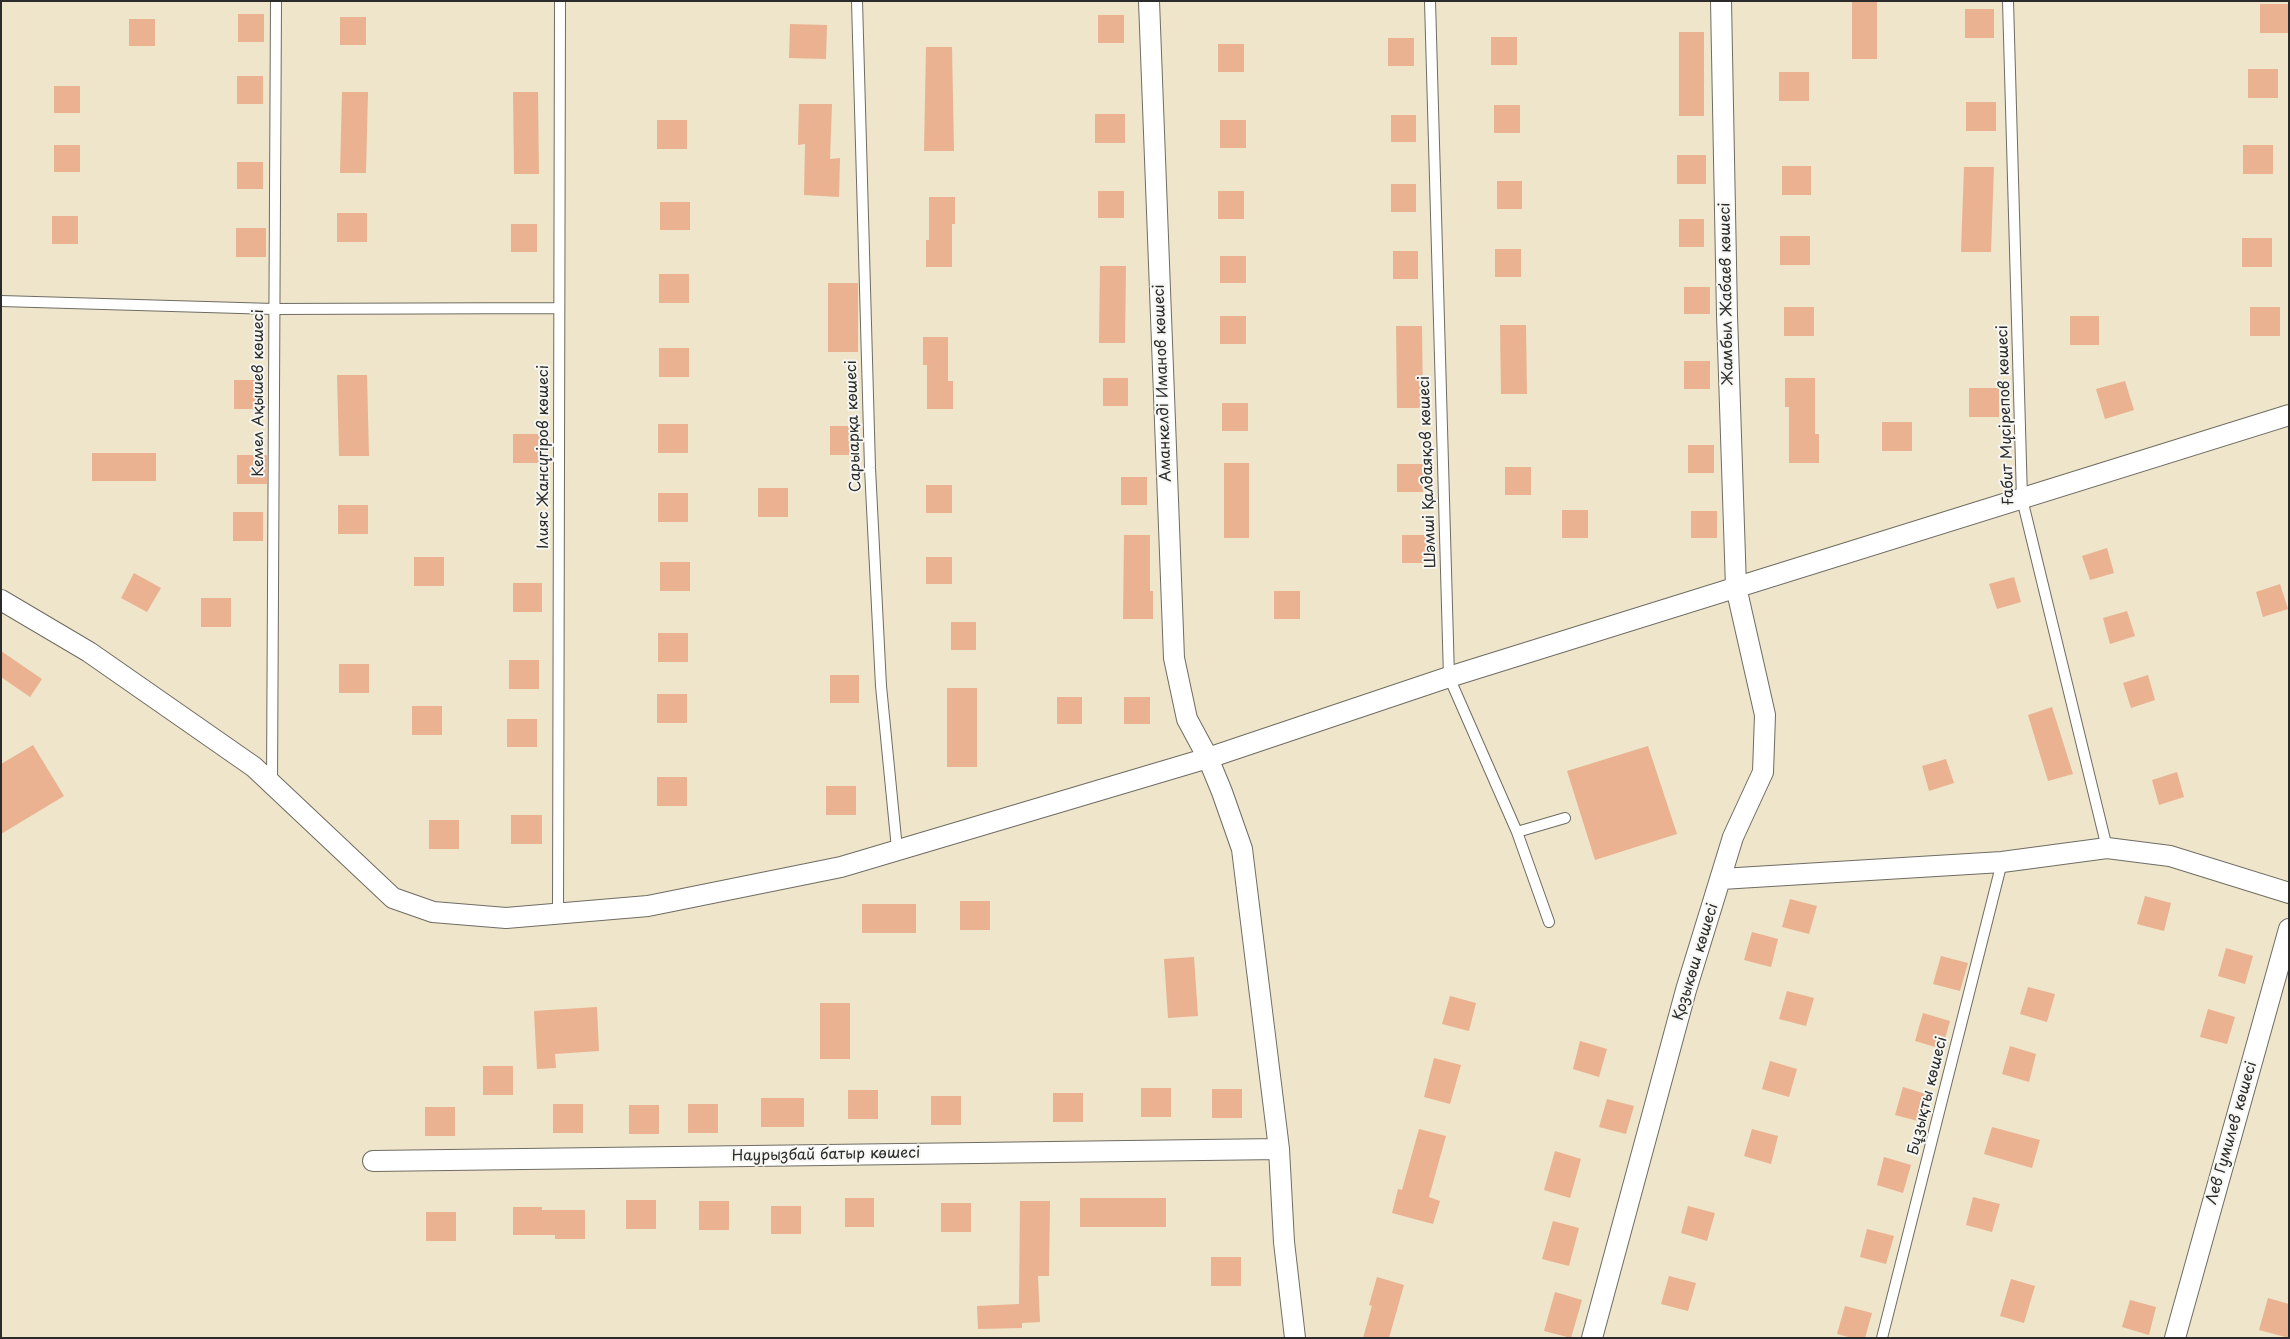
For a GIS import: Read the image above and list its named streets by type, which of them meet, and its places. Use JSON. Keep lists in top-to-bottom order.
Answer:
{
  "streets": {
    "street": [
      "Жамбыл Жабаев көшесі",
      "Аманкелді Иманов көшесі",
      "Қозыкөш көшесі",
      "Лев Гумилев көшесі",
      "Наурызбай батыр көшесі"
    ],
    "lane": [
      "Кемел Ақышев көшесі",
      "Ғабит Мүсірепов көшесі",
      "Сарыарқа көшесі",
      "Ілияс Жансүгіров көшесі",
      "Шәмші Қалдаяқов көшесі",
      "Бұзықты көшесі"
    ]
  },
  "crossings": [
    ["Жамбыл Жабаев көшесі", "Қозыкөш көшесі"],
    ["Аманкелді Иманов көшесі", "Наурызбай батыр көшесі"]
  ]
}
